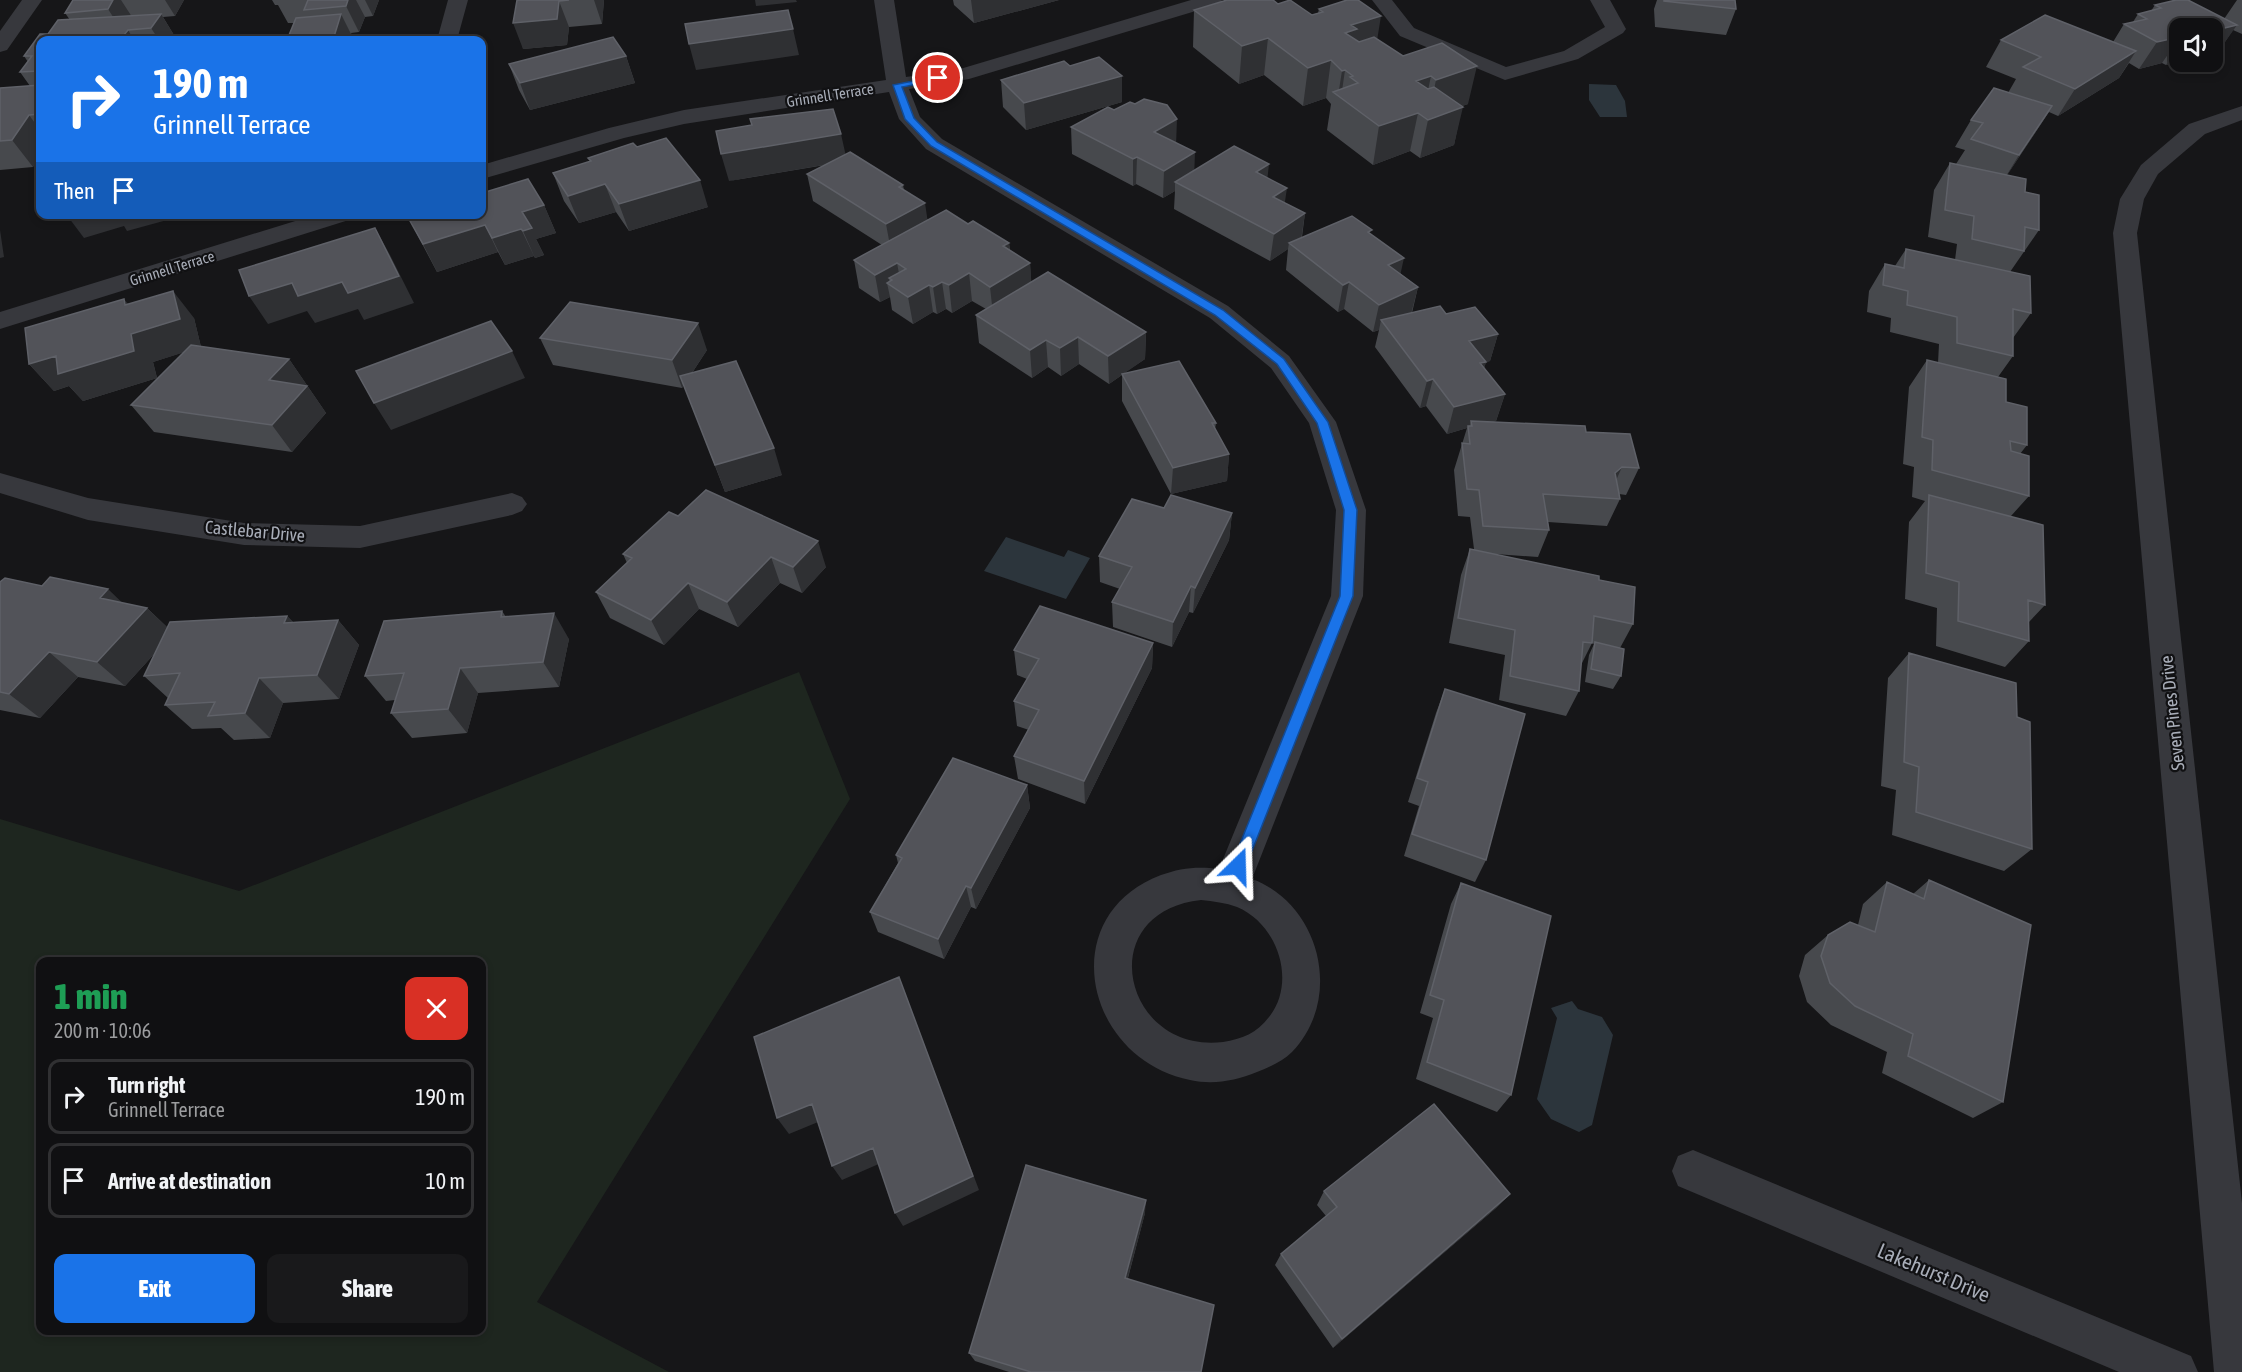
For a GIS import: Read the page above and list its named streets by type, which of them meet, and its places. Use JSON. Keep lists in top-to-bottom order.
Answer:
{
  "streets": {
    "street": [
      "Grinnell Terrace",
      "Castlebar Drive",
      "Seven Pines Drive",
      "Lakehurst Drive"
    ]
  },
  "page": {
    "turn": ["190 m", "Grinnell Terrace"],
    "then": "Then",
    "heading": ["1 min", "200 m · 10:06"],
    "list": [
      {
        "name": "Turn right",
        "note": "Grinnell Terrace",
        "value": "190 m"
      },
      {
        "name": "Arrive at destination",
        "value": "10 m"
      }
    ],
    "buttons": ["Exit", "Share"]
  }
}
